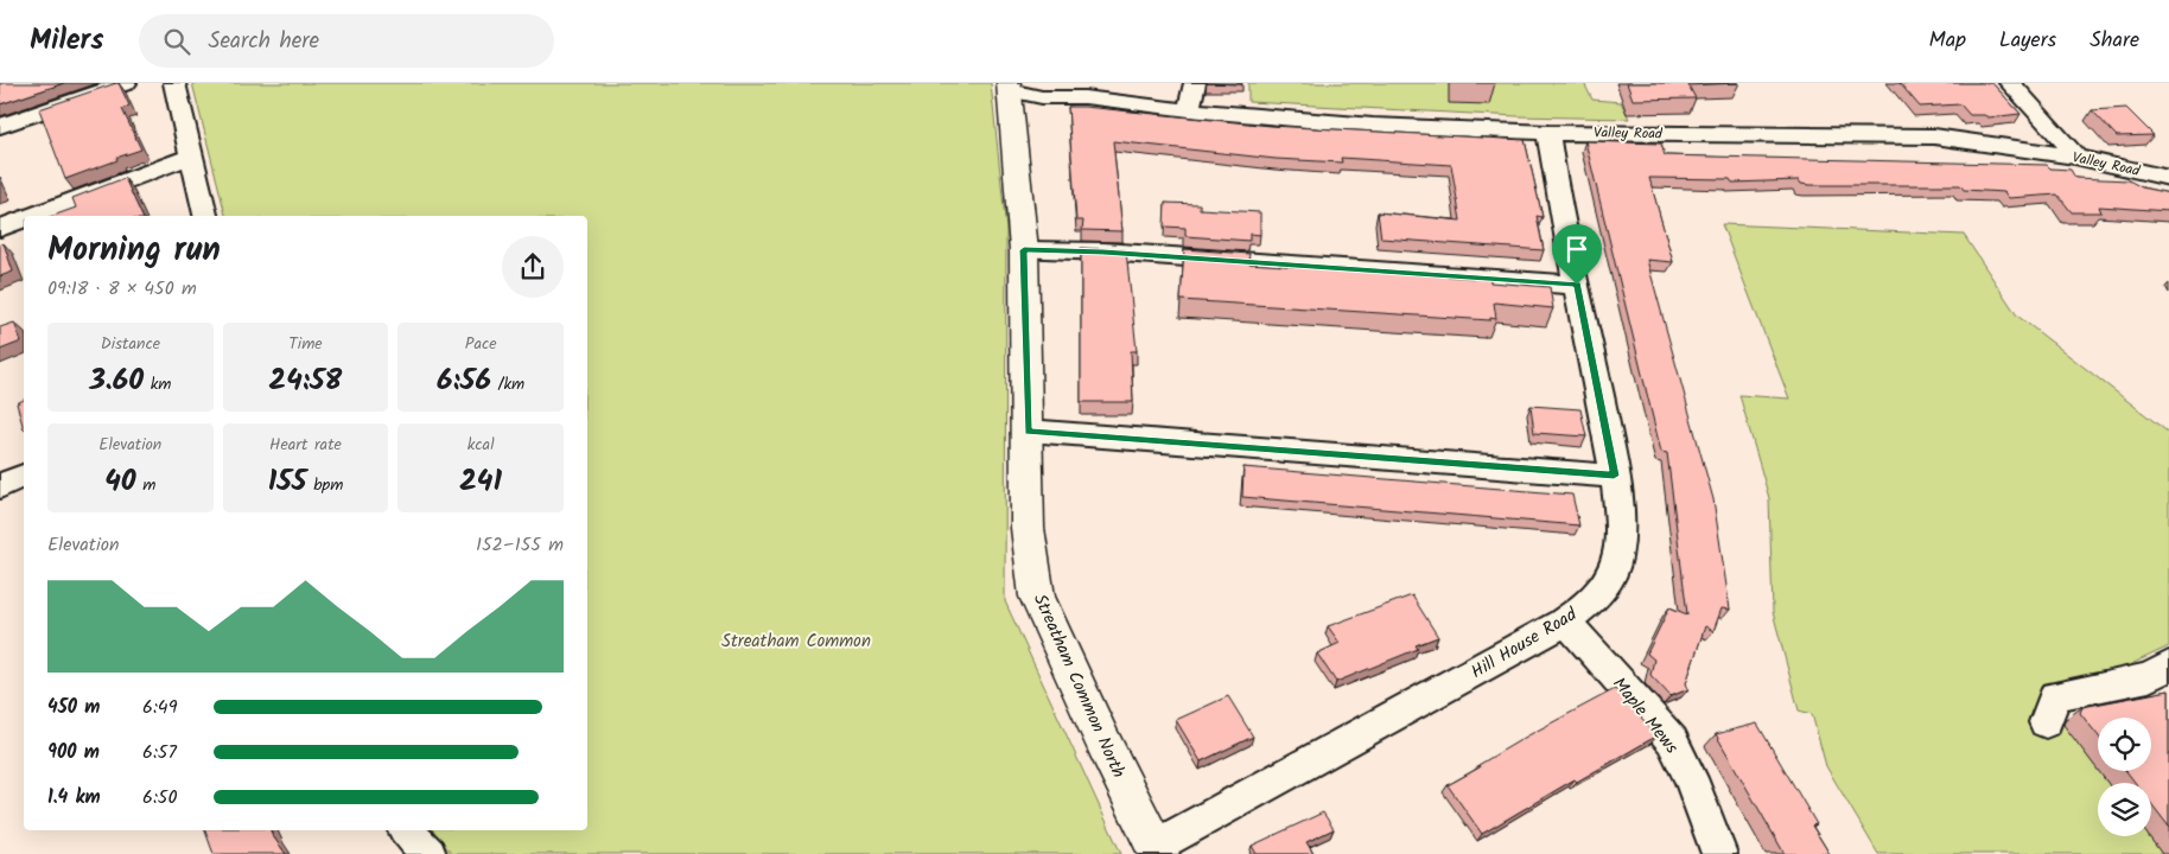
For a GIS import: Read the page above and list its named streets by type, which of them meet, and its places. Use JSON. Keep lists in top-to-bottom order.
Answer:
{
  "streets": {
    "main road": ["Streatham Common North"],
    "street": ["Valley Road", "Hill House Road", "Maple Mews"]
  },
  "crossings": [
    ["Valley Road", "Hill House Road"],
    ["Valley Road", "Streatham Common North"],
    ["Hill House Road", "Streatham Common North"],
    ["Hill House Road", "Maple Mews"]
  ],
  "parks": ["Streatham Common"],
  "page": {
    "header": "Milers",
    "search": "Search here",
    "nav": ["Map", "Layers", "Share"],
    "heading": ["Morning run", "09:18 · 8 × 450 m"],
    "stats": [
      ["Distance", "3.60 km"],
      ["Time", "24:58"],
      ["Pace", "6:56 /km"],
      ["Elevation", "40 m"],
      ["Heart rate", "155 bpm"],
      ["kcal", "241"]
    ],
    "chart": ["Elevation", "152–155 m"],
    "list": [
      {
        "name": "450 m",
        "note": "6:49"
      },
      {
        "name": "900 m",
        "note": "6:57"
      },
      {
        "name": "1.4 km",
        "note": "6:50"
      }
    ]
  }
}
